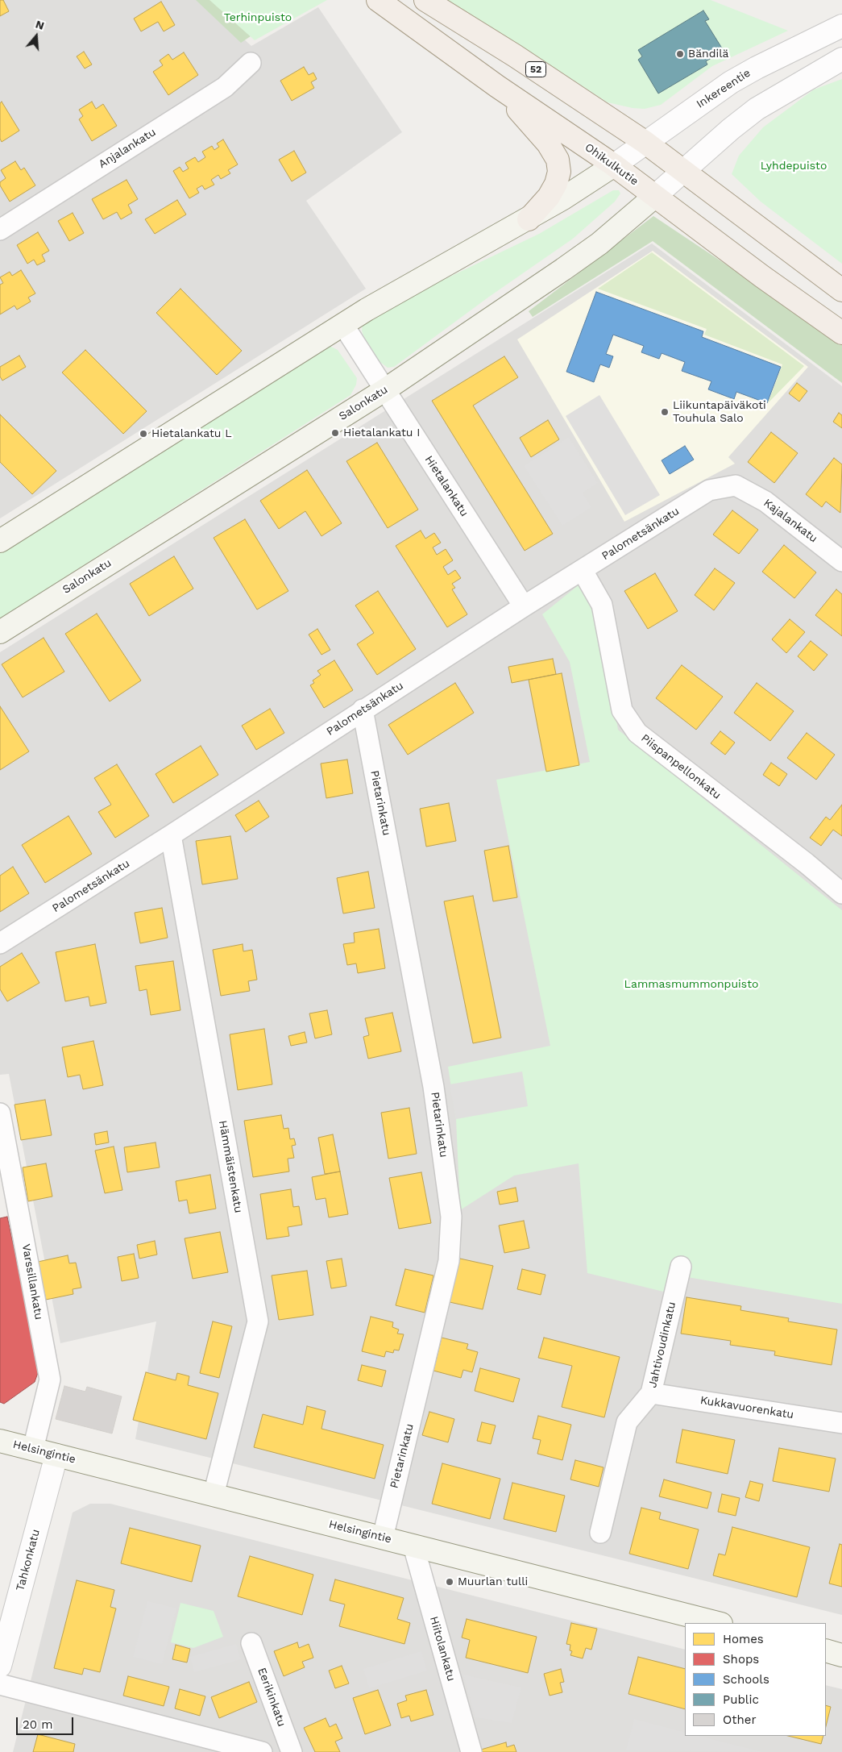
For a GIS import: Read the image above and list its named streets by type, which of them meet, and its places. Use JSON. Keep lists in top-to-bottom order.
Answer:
{
  "streets": {
    "main road": [
      "52",
      "Ohikulkutie",
      "Salonkatu",
      "Helsingintie"
    ],
    "street": [
      "Inkereentie",
      "Anjalankatu",
      "Hietalankatu",
      "Kajalankatu",
      "Palometsänkatu",
      "Piispanpellonkatu",
      "Pietarinkatu",
      "Hämmäistenkatu",
      "Varssillankatu",
      "Jahtivoudinkatu",
      "Kukkavuorenkatu",
      "Tahkonkatu",
      "Hiitolankatu",
      "Eerikinkatu"
    ]
  },
  "crossings": [
    ["52", "Inkereentie"],
    ["Inkereentie", "Ohikulkutie"],
    ["Ohikulkutie", "Salonkatu"],
    ["Salonkatu", "Hietalankatu"],
    ["Hietalankatu", "Palometsänkatu"],
    ["Kajalankatu", "Palometsänkatu"],
    ["Palometsänkatu", "Piispanpellonkatu"],
    ["Palometsänkatu", "Pietarinkatu"],
    ["Palometsänkatu", "Hämmäistenkatu"],
    ["Pietarinkatu", "Helsingintie"],
    ["Hämmäistenkatu", "Helsingintie"],
    ["Varssillankatu", "Helsingintie"],
    ["Jahtivoudinkatu", "Kukkavuorenkatu"],
    ["Helsingintie", "Tahkonkatu"],
    ["Helsingintie", "Hiitolankatu"]
  ],
  "parks": ["Terhinpuisto", "Lyhdepuisto", "Lammasmummonpuisto"],
  "places": [
    "Bändilä",
    "Liikuntapäiväkoti Touhula Salo",
    "Hietalankatu I",
    "Hietalankatu L",
    "Muurlan tulli"
  ],
  "legend": [
    "Homes",
    "Shops",
    "Schools",
    "Public",
    "Other"
  ],
  "scale_bar": "20 m",
  "north": "top"
}
